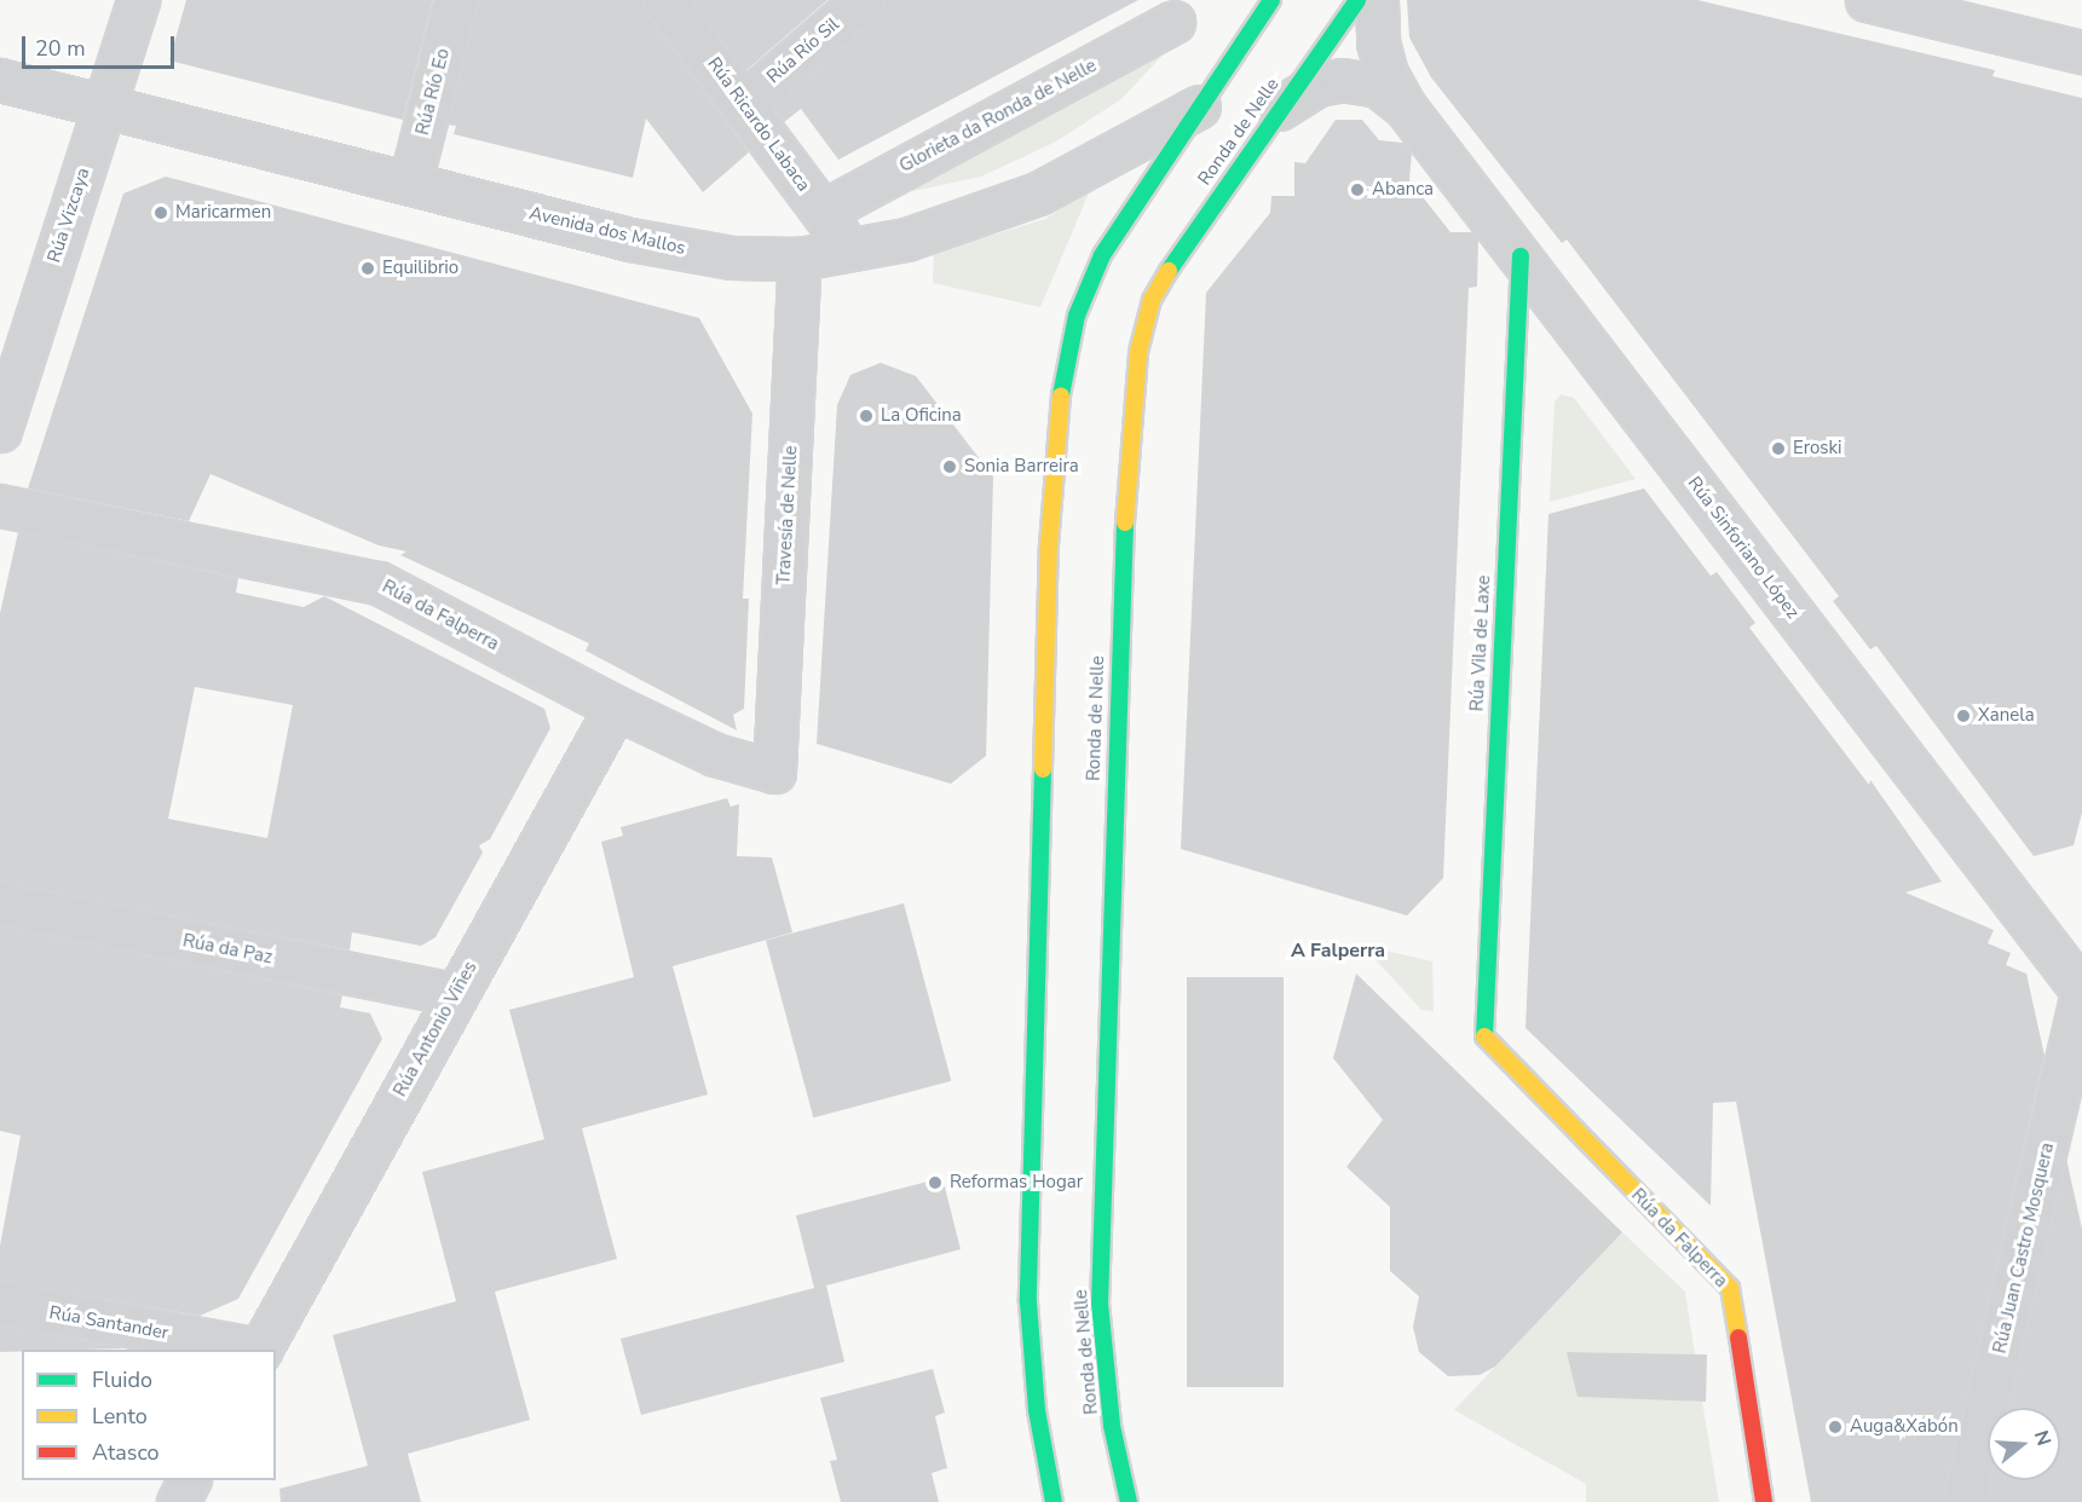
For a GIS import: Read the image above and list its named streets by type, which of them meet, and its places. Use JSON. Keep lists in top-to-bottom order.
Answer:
{
  "streets": {
    "street": [
      "Rúa Río Sil",
      "Rúa Río Eo",
      "Glorieta da Ronda de Nelle",
      "Rúa Ricardo Labaca",
      "Ronda de Nelle",
      "Rúa Vizcaya",
      "Avenida dos Mallos",
      "Travesía de Nelle",
      "Rúa Sinforiano López",
      "Rúa da Falperra",
      "Rúa Vila de Laxe",
      "Rúa da Paz",
      "Rúa Antonio Viñes",
      "Rúa Juan Castro Mosquera",
      "Rúa Santander"
    ]
  },
  "crossings": [
    ["Rúa Río Sil", "Rúa Ricardo Labaca"],
    ["Rúa Río Eo", "Avenida dos Mallos"],
    ["Glorieta da Ronda de Nelle", "Rúa Ricardo Labaca"],
    ["Rúa Ricardo Labaca", "Avenida dos Mallos"],
    ["Ronda de Nelle", "Rúa Sinforiano López"],
    ["Rúa Vizcaya", "Avenida dos Mallos"],
    ["Avenida dos Mallos", "Travesía de Nelle"],
    ["Travesía de Nelle", "Rúa da Falperra"],
    ["Rúa Sinforiano López", "Rúa Vila de Laxe"],
    ["Rúa Sinforiano López", "Rúa Juan Castro Mosquera"],
    ["Rúa da Falperra", "Rúa Vila de Laxe"],
    ["Rúa da Falperra", "Rúa Antonio Viñes"],
    ["Rúa da Paz", "Rúa Antonio Viñes"]
  ],
  "districts": ["A Falperra"],
  "places": [
    "Abanca",
    "Maricarmen",
    "Equilibrio",
    "La Oficina",
    "Eroski",
    "Sonia Barreira",
    "Xanela",
    "Reformas Hogar",
    "Auga&Xabón"
  ],
  "legend": ["Fluido", "Lento", "Atasco"],
  "scale_bar": "20 m",
  "north": "right"
}
